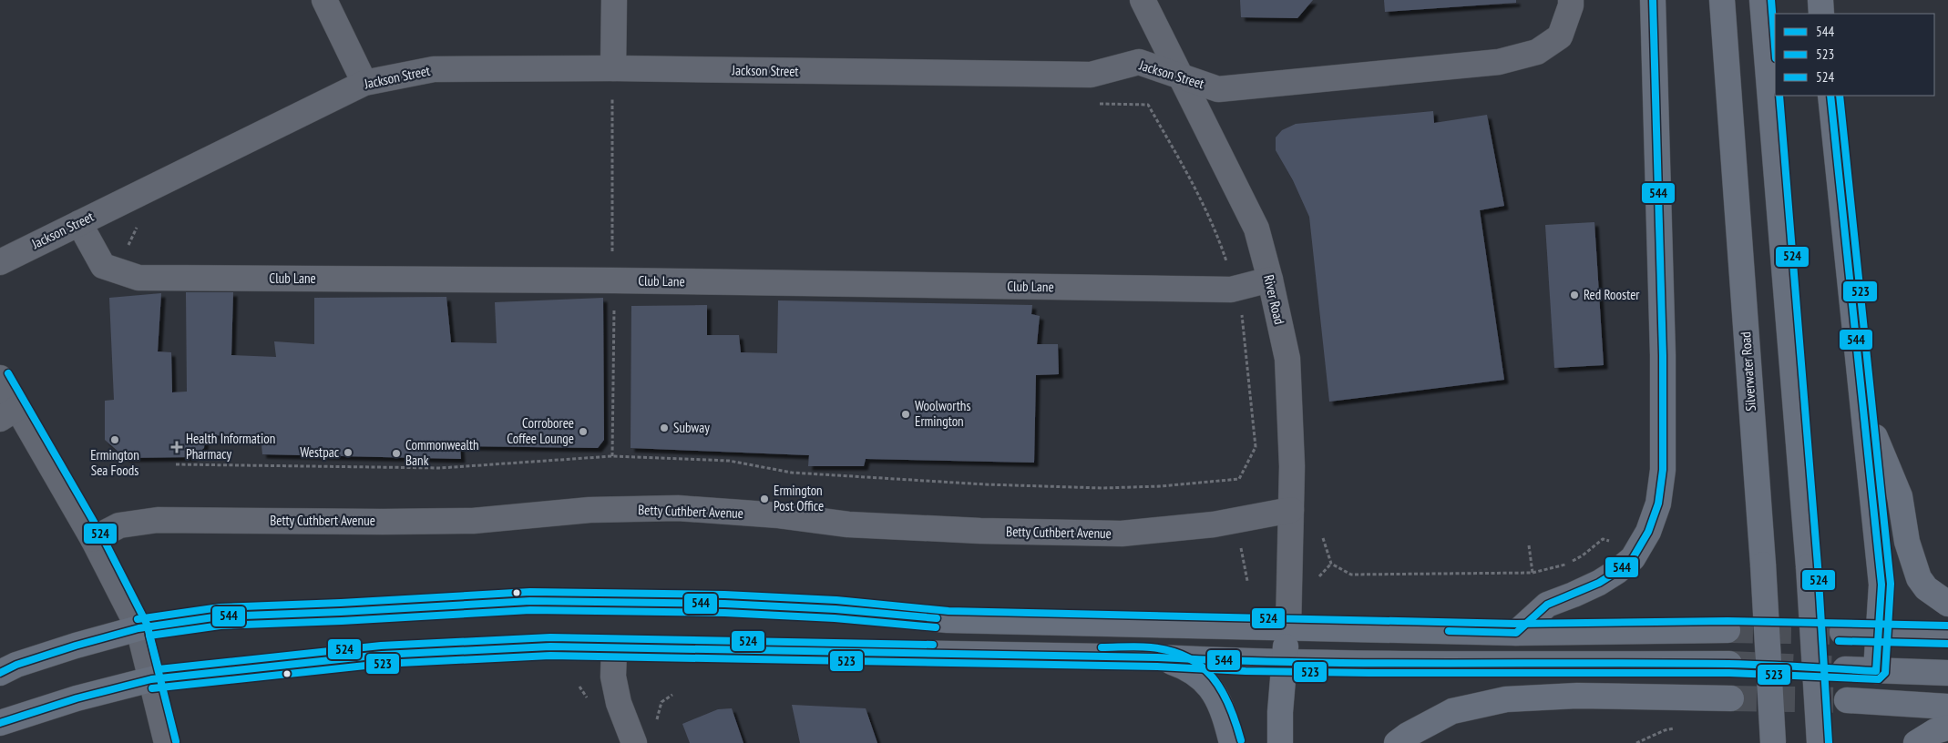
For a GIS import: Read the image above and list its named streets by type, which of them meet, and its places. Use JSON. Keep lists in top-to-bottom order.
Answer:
{
  "streets": {
    "highway": ["Silverwater Road"],
    "street": [
      "Jackson Street",
      "Club Lane",
      "River Road",
      "Betty Cuthbert Avenue"
    ]
  },
  "crossings": [
    ["Jackson Street", "Club Lane"],
    ["Jackson Street", "River Road"],
    ["Club Lane", "River Road"],
    ["River Road", "Betty Cuthbert Avenue"]
  ],
  "places": {
    "other": [
      "Red Rooster",
      "Woolworths Ermington",
      "Subway",
      "Corroboree Coffee Lounge",
      "Ermington Sea Foods",
      "Westpac",
      "Commonwealth Bank",
      "Ermington Post Office"
    ],
    "health": ["Health Information Pharmacy"]
  },
  "lines": ["transit line 544", "transit line 524", "transit line 523"],
  "legend": ["544", "523", "524"]
}
